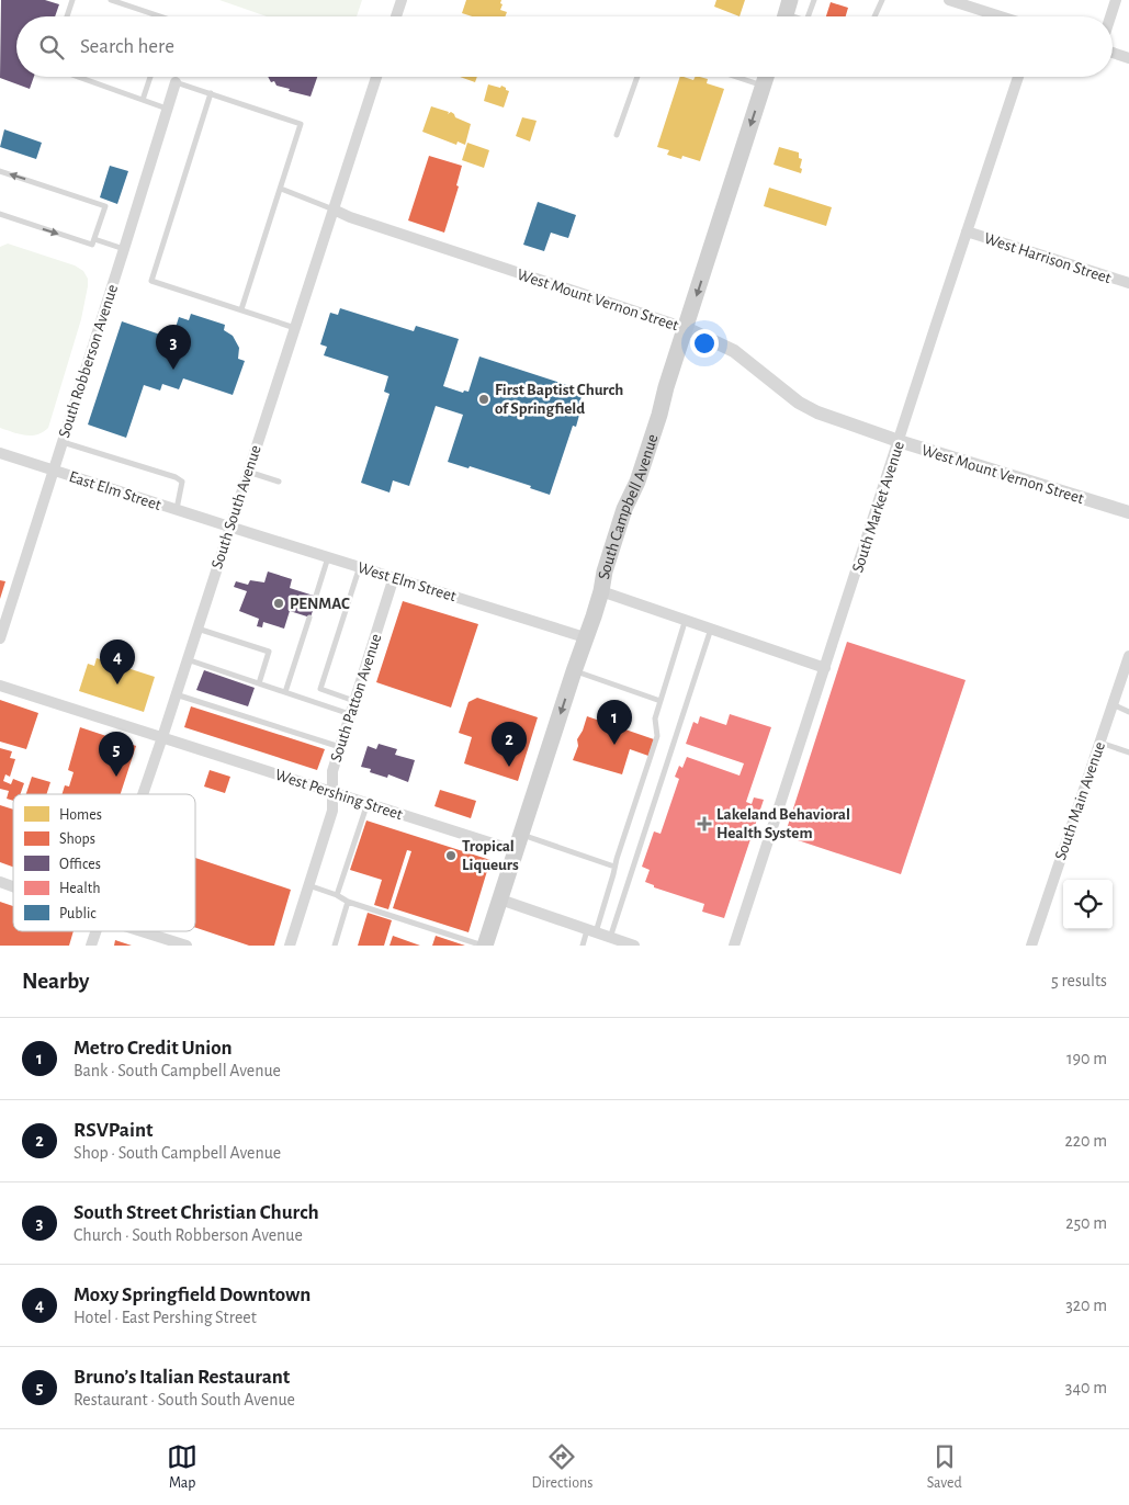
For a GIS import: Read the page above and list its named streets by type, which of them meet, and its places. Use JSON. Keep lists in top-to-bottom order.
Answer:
{
  "streets": {
    "main road": ["South Campbell Avenue"],
    "street": [
      "West Harrison Street",
      "West Mount Vernon Street",
      "South Robberson Avenue",
      "East Elm Street",
      "South South Avenue",
      "South Market Avenue",
      "West Elm Street",
      "South Patton Avenue",
      "West Pershing Street",
      "South Main Avenue"
    ]
  },
  "crossings": [
    ["West Harrison Street", "South Market Avenue"],
    ["West Mount Vernon Street", "South South Avenue"],
    ["West Mount Vernon Street", "South Campbell Avenue"],
    ["West Mount Vernon Street", "South Market Avenue"],
    ["South Robberson Avenue", "East Elm Street"],
    ["East Elm Street", "South South Avenue"],
    ["East Elm Street", "West Elm Street"],
    ["South South Avenue", "West Elm Street"],
    ["South South Avenue", "West Pershing Street"],
    ["South Campbell Avenue", "West Elm Street"],
    ["South Campbell Avenue", "West Pershing Street"],
    ["West Elm Street", "South Patton Avenue"],
    ["South Patton Avenue", "West Pershing Street"]
  ],
  "one_way": ["South Campbell Avenue"],
  "places": {
    "other": ["First Baptist Church of Springfield", "PENMAC", "Tropical Liqueurs"],
    "health": ["Lakeland Behavioral Health System"]
  },
  "legend": [
    "Homes",
    "Shops",
    "Offices",
    "Health",
    "Public"
  ],
  "page": {
    "search": "Search here",
    "pins": [
      "3",
      "4",
      "1",
      "2",
      "5"
    ],
    "heading": ["Nearby", "5 results"],
    "list": [
      {
        "mark": "1",
        "name": "Metro Credit Union",
        "note": "Bank · South Campbell Avenue",
        "value": "190 m"
      },
      {
        "mark": "2",
        "name": "RSVPaint",
        "note": "Shop · South Campbell Avenue",
        "value": "220 m"
      },
      {
        "mark": "3",
        "name": "South Street Christian Church",
        "note": "Church · South Robberson Avenue",
        "value": "250 m"
      },
      {
        "mark": "4",
        "name": "Moxy Springfield Downtown",
        "note": "Hotel · East Pershing Street",
        "value": "320 m"
      },
      {
        "mark": "5",
        "name": "Bruno’s Italian Restaurant",
        "note": "Restaurant · South South Avenue",
        "value": "340 m"
      }
    ],
    "nav": ["Map", "Directions", "Saved"]
  }
}
